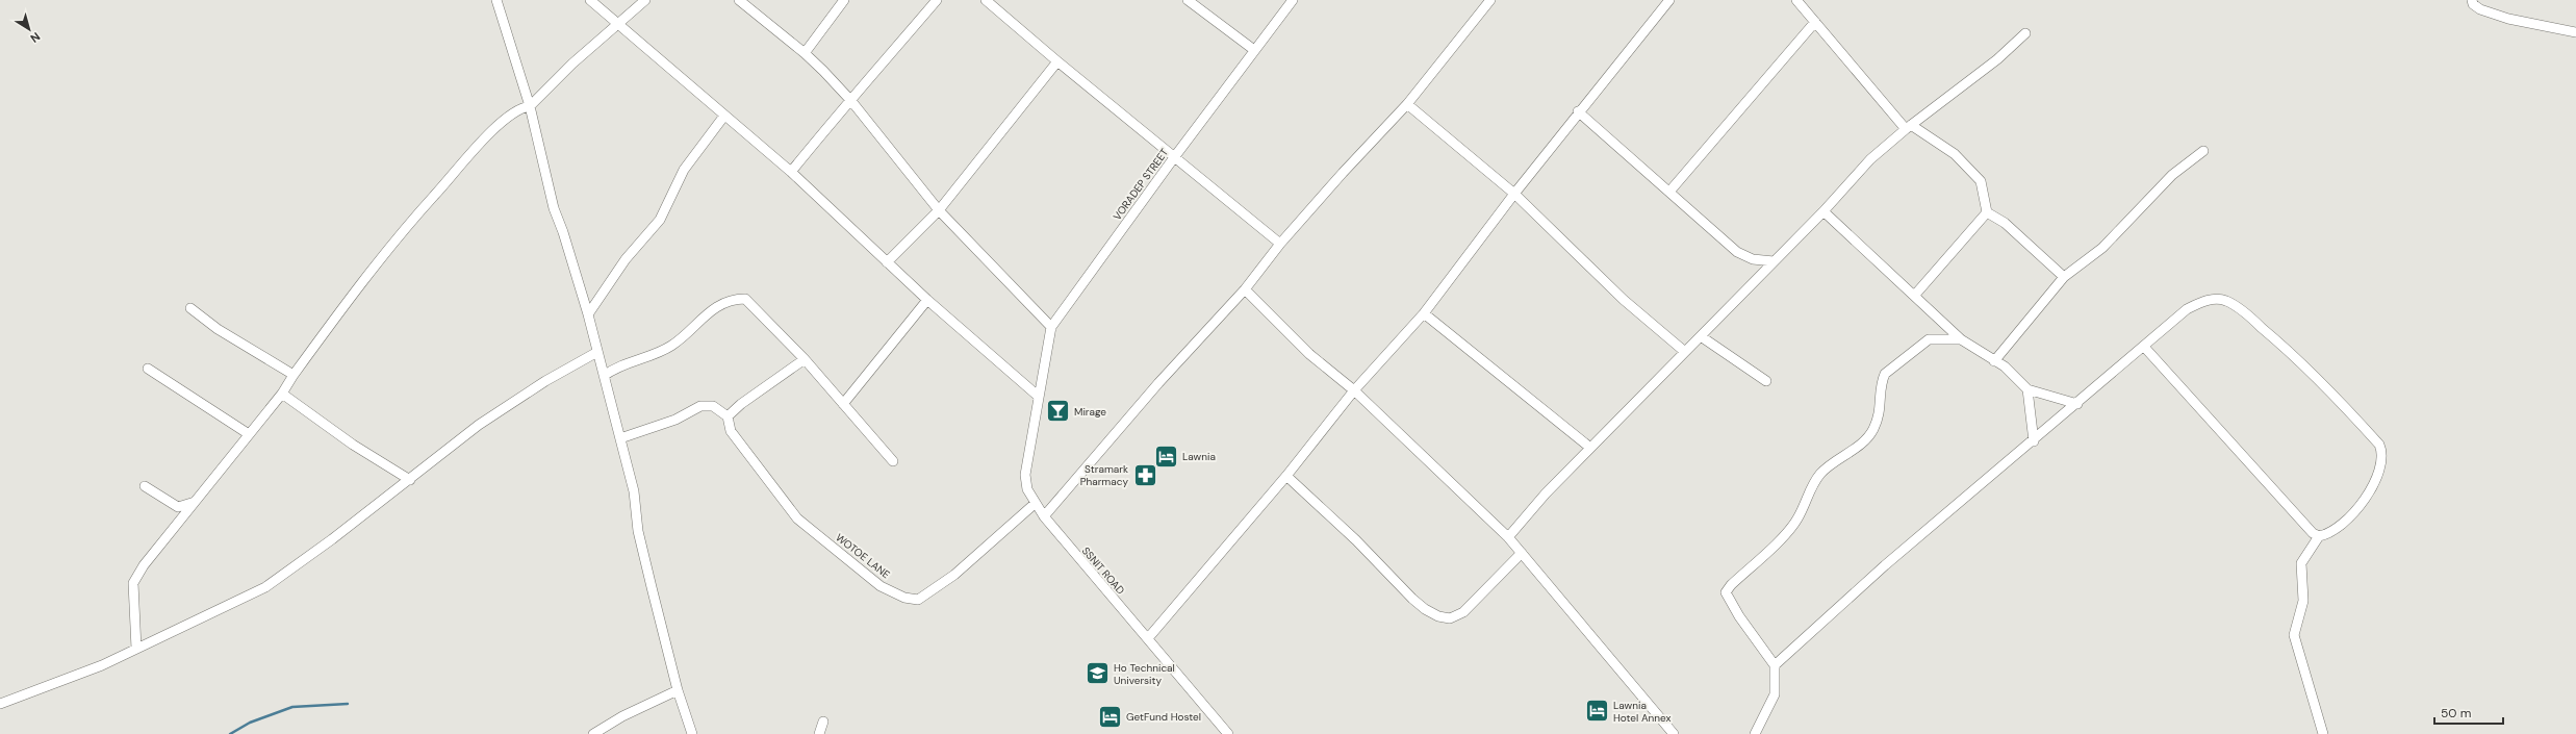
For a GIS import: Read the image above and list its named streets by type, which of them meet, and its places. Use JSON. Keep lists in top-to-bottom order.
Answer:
{
  "streets": {
    "street": ["VORADEP STREET", "WOTOE LANE", "SSNIT ROAD"]
  },
  "crossings": [
    ["VORADEP STREET", "SSNIT ROAD"],
    ["WOTOE LANE", "SSNIT ROAD"]
  ],
  "places": {
    "bar": ["Mirage"],
    "hotel": ["Lawnia", "Lawnia Hotel Annex", "GetFund Hostel"],
    "pharmacy": ["Stramark Pharmacy"],
    "school or university": ["Ho Technical University"]
  },
  "scale_bar": "50 m",
  "north": "bottom right"
}
